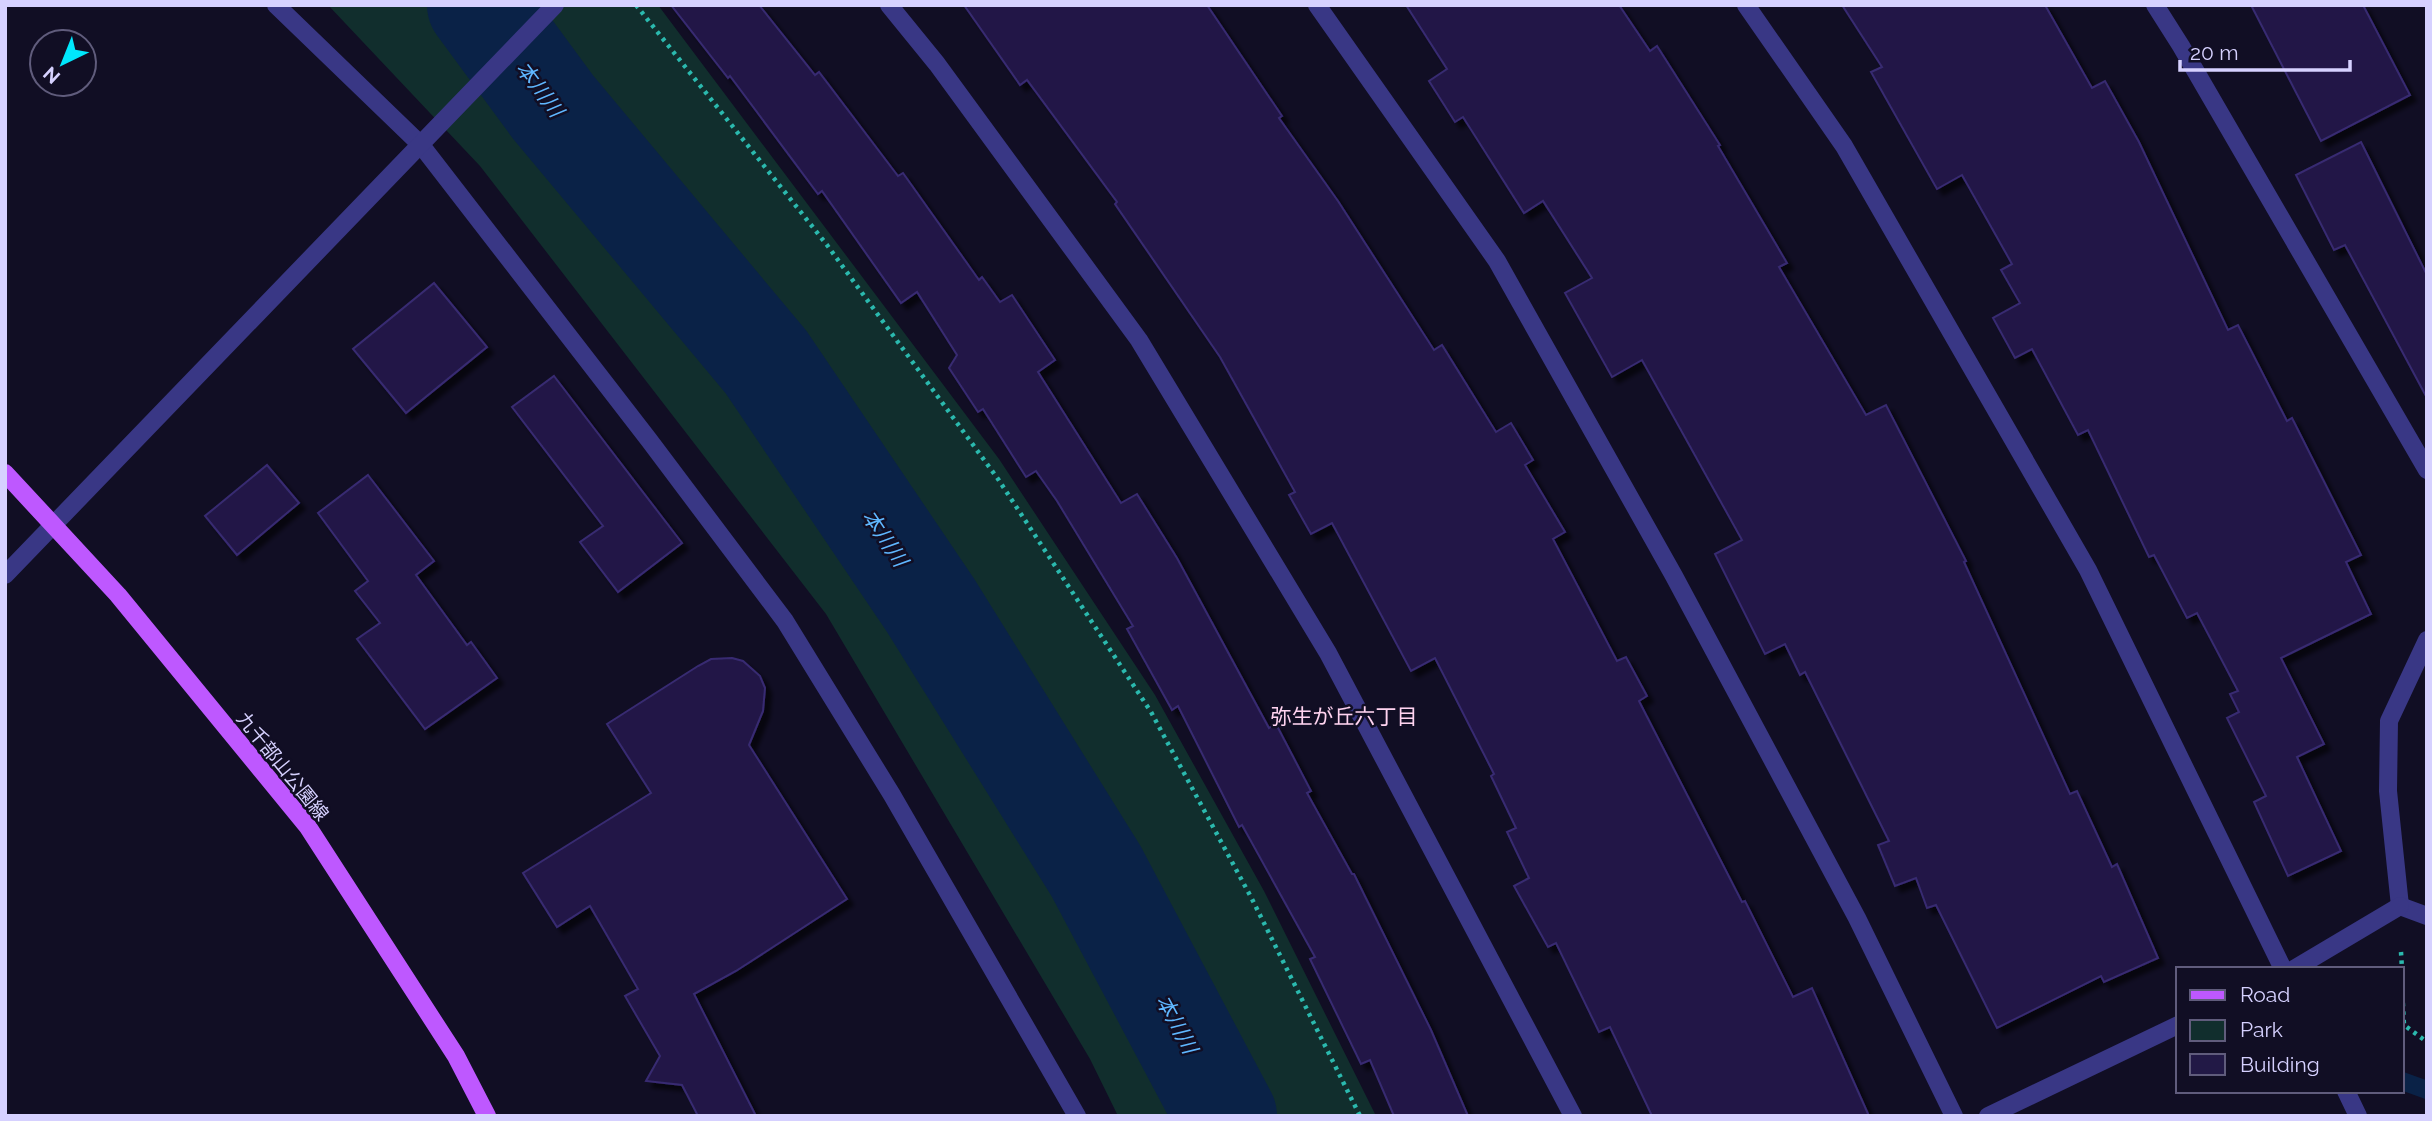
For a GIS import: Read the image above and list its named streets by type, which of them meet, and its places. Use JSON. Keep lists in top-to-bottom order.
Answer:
{
  "streets": {
    "main road": ["九千部山公園線"]
  },
  "districts": ["弥生が丘六丁目"],
  "water": ["本川川"],
  "legend": ["Road", "Park", "Building"],
  "scale_bar": "20 m",
  "north": "bottom left"
}
